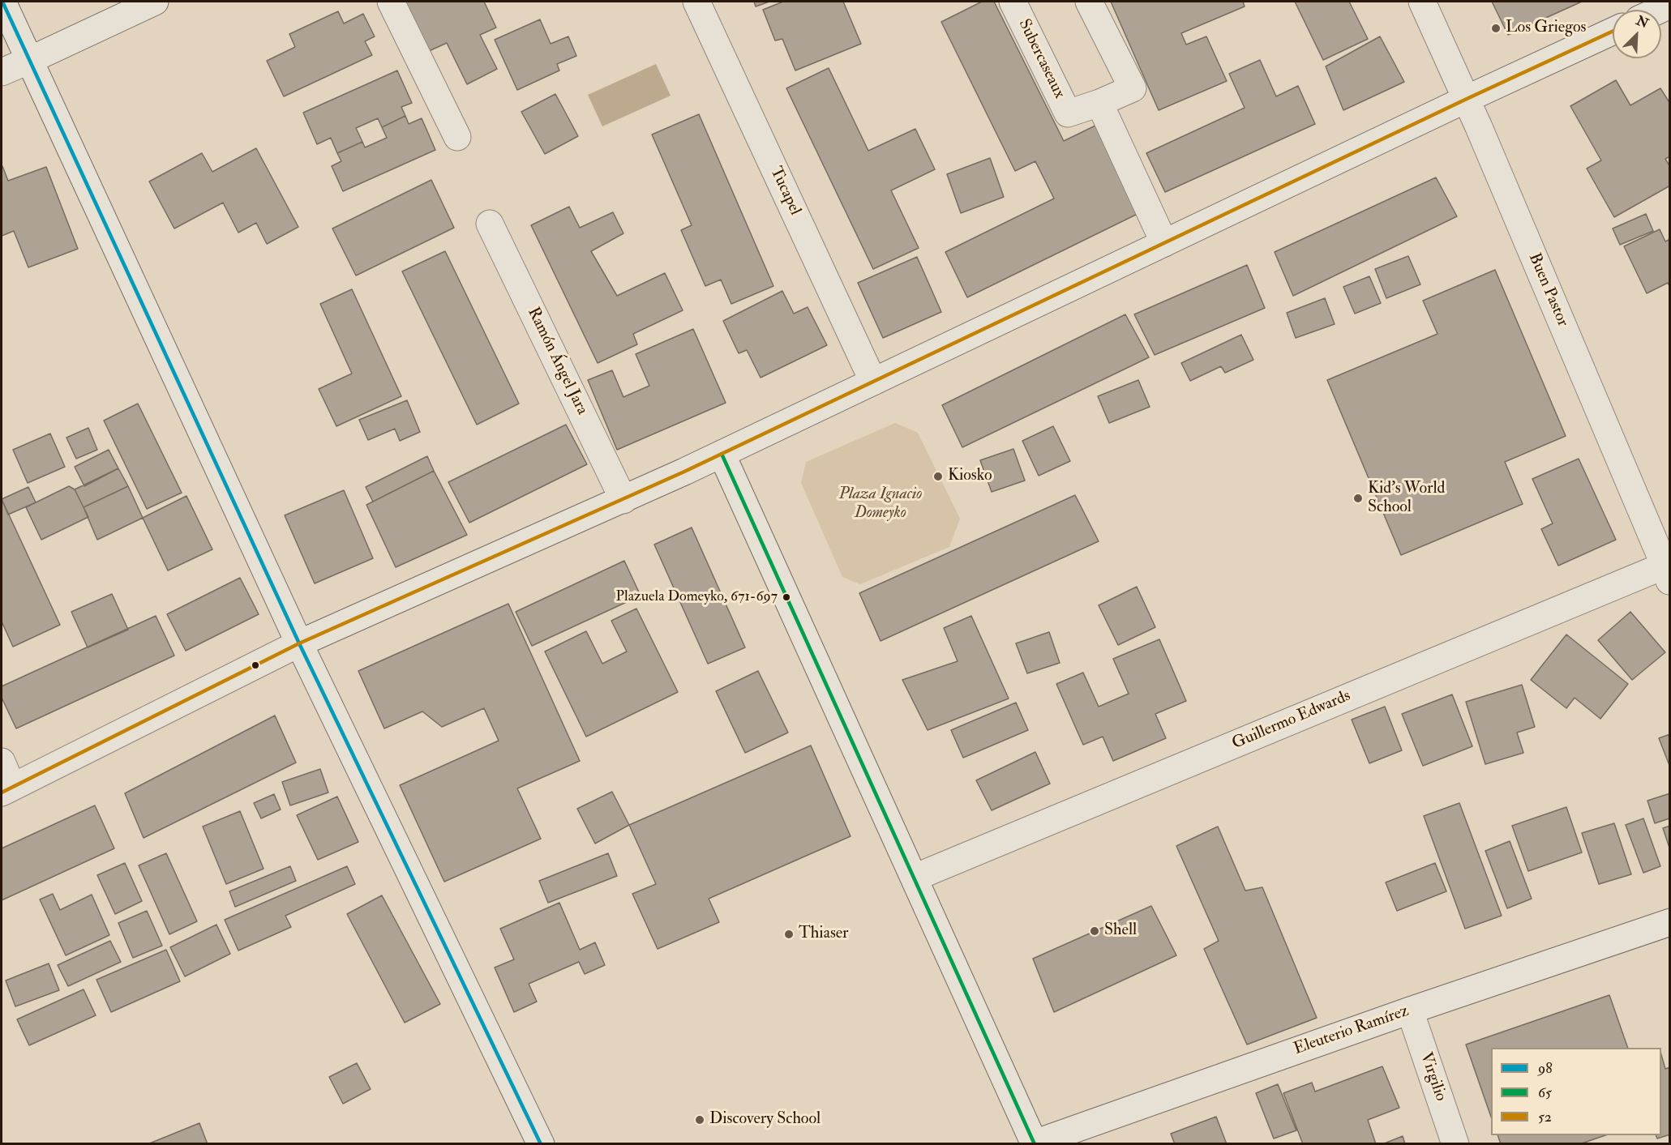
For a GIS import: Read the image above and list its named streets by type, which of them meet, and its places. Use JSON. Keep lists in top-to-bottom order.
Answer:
{
  "streets": {
    "street": [
      "Subercaseaux",
      "Tucapel",
      "Buen Pastor",
      "Ramón Ángel Jara",
      "Guillermo Edwards",
      "Eleuterio Ramírez",
      "Virgilio"
    ]
  },
  "crossings": [
    ["Buen Pastor", "Guillermo Edwards"],
    ["Eleuterio Ramírez", "Virgilio"]
  ],
  "parks": ["Plaza Ignacio Domeyko"],
  "places": [
    "Los Griegos",
    "Kiosko",
    "Kid's World School",
    "Plazuela Domeyko, 671-697",
    "Shell",
    "Thiaser",
    "Discovery School"
  ],
  "lines": ["transit line 98", "transit line 52", "transit line 65"],
  "legend": ["98", "65", "52"],
  "north": "top right"
}
